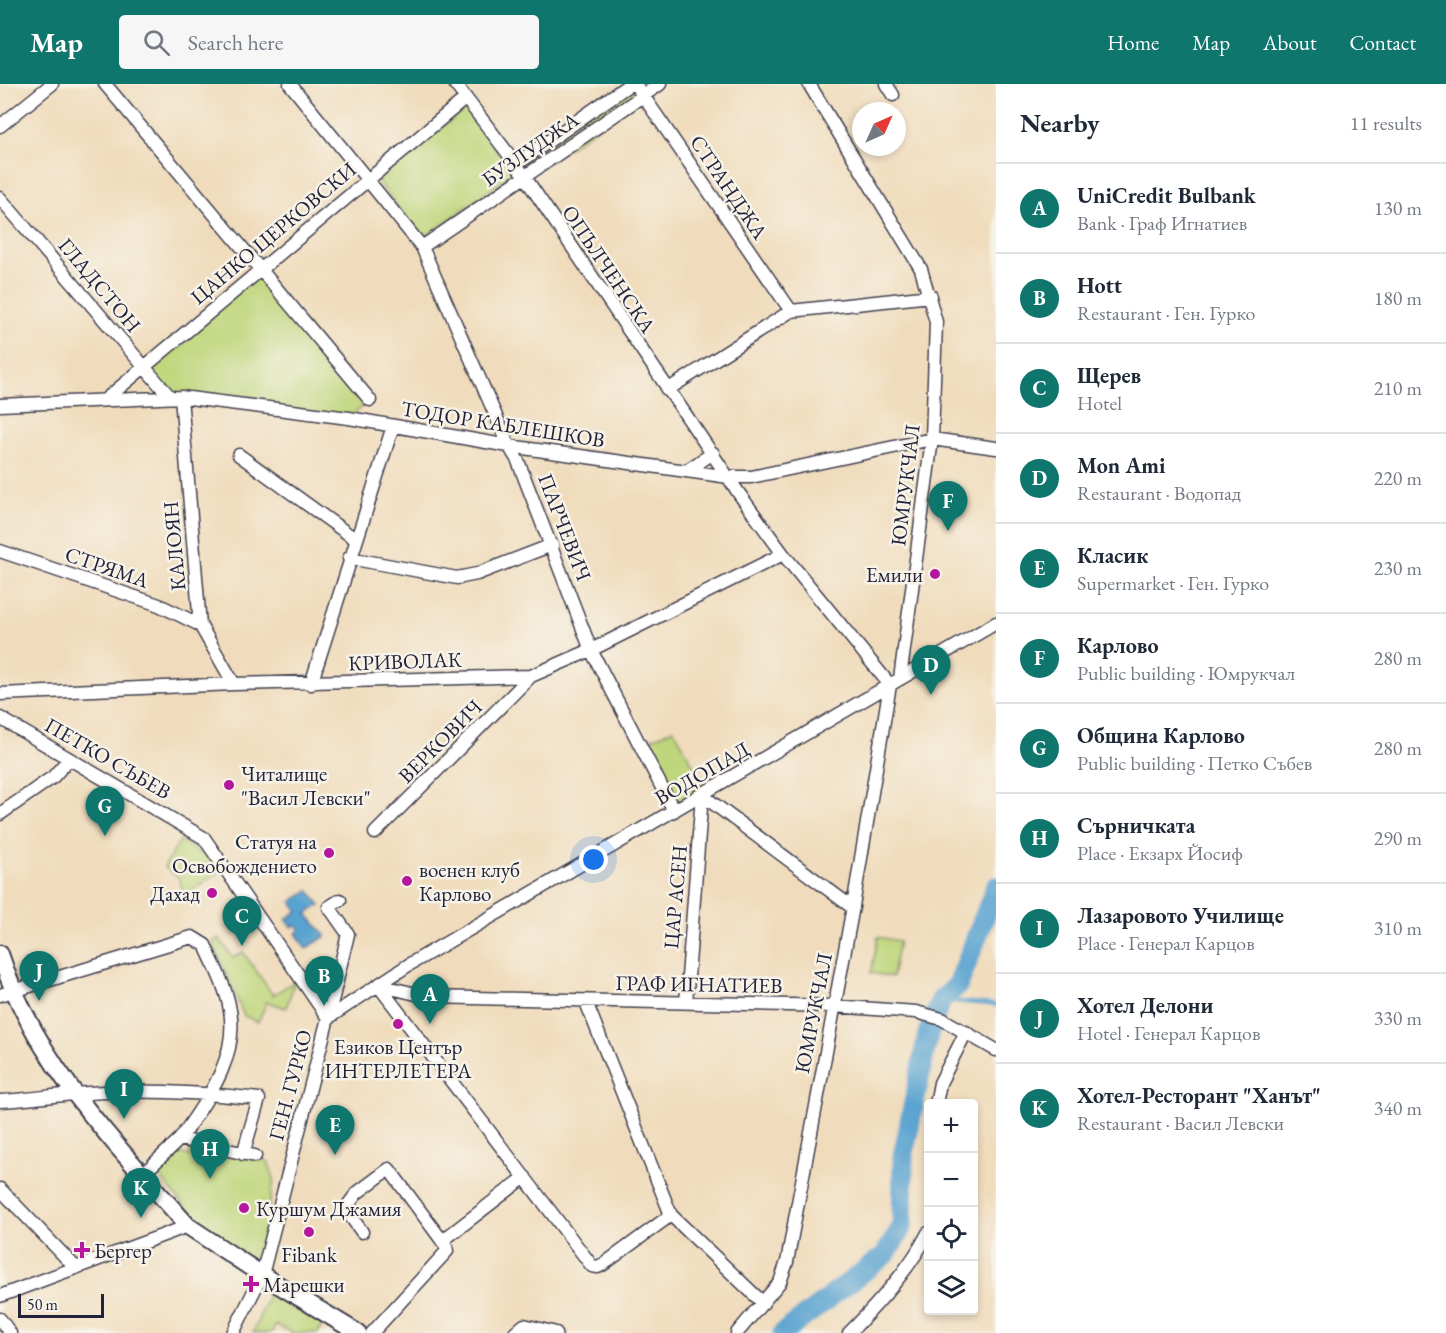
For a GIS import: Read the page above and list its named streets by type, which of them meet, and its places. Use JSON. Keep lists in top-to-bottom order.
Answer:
{
  "streets": {
    "street": [
      "БУЗЛУДЖА",
      "СТРАНДЖА",
      "ЦАНКО ЦЕРКОВСКИ",
      "ОПЪЛЧЕНСКА",
      "ГЛАДСТОН",
      "ТОДОР КАБЛЕШКОВ",
      "ЮМРУКЧАЛ",
      "ПАРЧЕВИЧ",
      "КАЛОЯН",
      "СТРЯМА",
      "КРИВОЛАК",
      "ВЕРКОВИЧ",
      "ПЕТКО СЪБЕВ",
      "ВОДОПАД",
      "ЦАР АСЕН",
      "ГРАФ ИГНАТИЕВ",
      "ГЕН. ГУРКО"
    ]
  },
  "crossings": [
    ["БУЗЛУДЖА", "СТРАНДЖА"],
    ["БУЗЛУДЖА", "ОПЪЛЧЕНСКА"],
    ["БУЗЛУДЖА", "ПАРЧЕВИЧ"],
    ["ЦАНКО ЦЕРКОВСКИ", "ОПЪЛЧЕНСКА"],
    ["ЦАНКО ЦЕРКОВСКИ", "ГЛАДСТОН"],
    ["ЦАНКО ЦЕРКОВСКИ", "ТОДОР КАБЛЕШКОВ"],
    ["ЦАНКО ЦЕРКОВСКИ", "ПАРЧЕВИЧ"],
    ["ОПЪЛЧЕНСКА", "ТОДОР КАБЛЕШКОВ"],
    ["ОПЪЛЧЕНСКА", "ЮМРУКЧАЛ"],
    ["ОПЪЛЧЕНСКА", "КРИВОЛАК"],
    ["ОПЪЛЧЕНСКА", "ВОДОПАД"],
    ["ГЛАДСТОН", "ТОДОР КАБЛЕШКОВ"],
    ["ГЛАДСТОН", "КАЛОЯН"],
    ["ТОДОР КАБЛЕШКОВ", "ЮМРУКЧАЛ"],
    ["ТОДОР КАБЛЕШКОВ", "ПАРЧЕВИЧ"],
    ["ТОДОР КАБЛЕШКОВ", "КАЛОЯН"],
    ["ЮМРУКЧАЛ", "ВОДОПАД"],
    ["ЮМРУКЧАЛ", "ГРАФ ИГНАТИЕВ"],
    ["ПАРЧЕВИЧ", "КРИВОЛАК"],
    ["ПАРЧЕВИЧ", "ВОДОПАД"],
    ["КАЛОЯН", "СТРЯМА"],
    ["КАЛОЯН", "КРИВОЛАК"],
    ["КРИВОЛАК", "ВЕРКОВИЧ"],
    ["ПЕТКО СЪБЕВ", "ГЕН. ГУРКО"],
    ["ВОДОПАД", "ЦАР АСЕН"],
    ["ВОДОПАД", "ГЕН. ГУРКО"],
    ["ЦАР АСЕН", "ГРАФ ИГНАТИЕВ"],
    ["ГРАФ ИГНАТИЕВ", "ГЕН. ГУРКО"]
  ],
  "places": {
    "other": [
      "Емили",
      "Читалище \"Васил Левски\"",
      "Статуя на Освобождението",
      "военен клуб Карлово",
      "Дахад",
      "Езиков Център ИНТЕРЛЕТЕРА",
      "Куршум Джамия",
      "Fibank"
    ],
    "health": ["Бергер", "Марешки"]
  },
  "scale_bar": "50 m",
  "north": "top right",
  "page": {
    "header": "Map",
    "search": "Search here",
    "nav": [
      "Home",
      "Map",
      "About",
      "Contact"
    ],
    "heading": ["Nearby", "11 results"],
    "list": [
      {
        "mark": "A",
        "name": "UniCredit Bulbank",
        "note": "Bank · Граф Игнатиев",
        "value": "130 m"
      },
      {
        "mark": "B",
        "name": "Hott",
        "note": "Restaurant · Ген. Гурко",
        "value": "180 m"
      },
      {
        "mark": "C",
        "name": "Щерев",
        "note": "Hotel",
        "value": "210 m"
      },
      {
        "mark": "D",
        "name": "Mon Ami",
        "note": "Restaurant · Водопад",
        "value": "220 m"
      },
      {
        "mark": "E",
        "name": "Класик",
        "note": "Supermarket · Ген. Гурко",
        "value": "230 m"
      },
      {
        "mark": "F",
        "name": "Карлово",
        "note": "Public building · Юмрукчал",
        "value": "280 m"
      },
      {
        "mark": "G",
        "name": "Община Карлово",
        "note": "Public building · Петко Събев",
        "value": "280 m"
      },
      {
        "mark": "H",
        "name": "Сърничката",
        "note": "Place · Екзарх Йосиф",
        "value": "290 m"
      },
      {
        "mark": "I",
        "name": "Лазаровото Училище",
        "note": "Place · Генерал Карцов",
        "value": "310 m"
      },
      {
        "mark": "J",
        "name": "Хотел Делони",
        "note": "Hotel · Генерал Карцов",
        "value": "330 m"
      },
      {
        "mark": "K",
        "name": "Хотел-Ресторант \"Ханът\"",
        "note": "Restaurant · Васил Левски",
        "value": "340 m"
      }
    ],
    "pins": [
      "F",
      "D",
      "G",
      "C",
      "J",
      "B",
      "A",
      "I",
      "E",
      "H",
      "K"
    ],
    "map_buttons": ["+", "−"],
    "scale": "50 m"
  }
}
